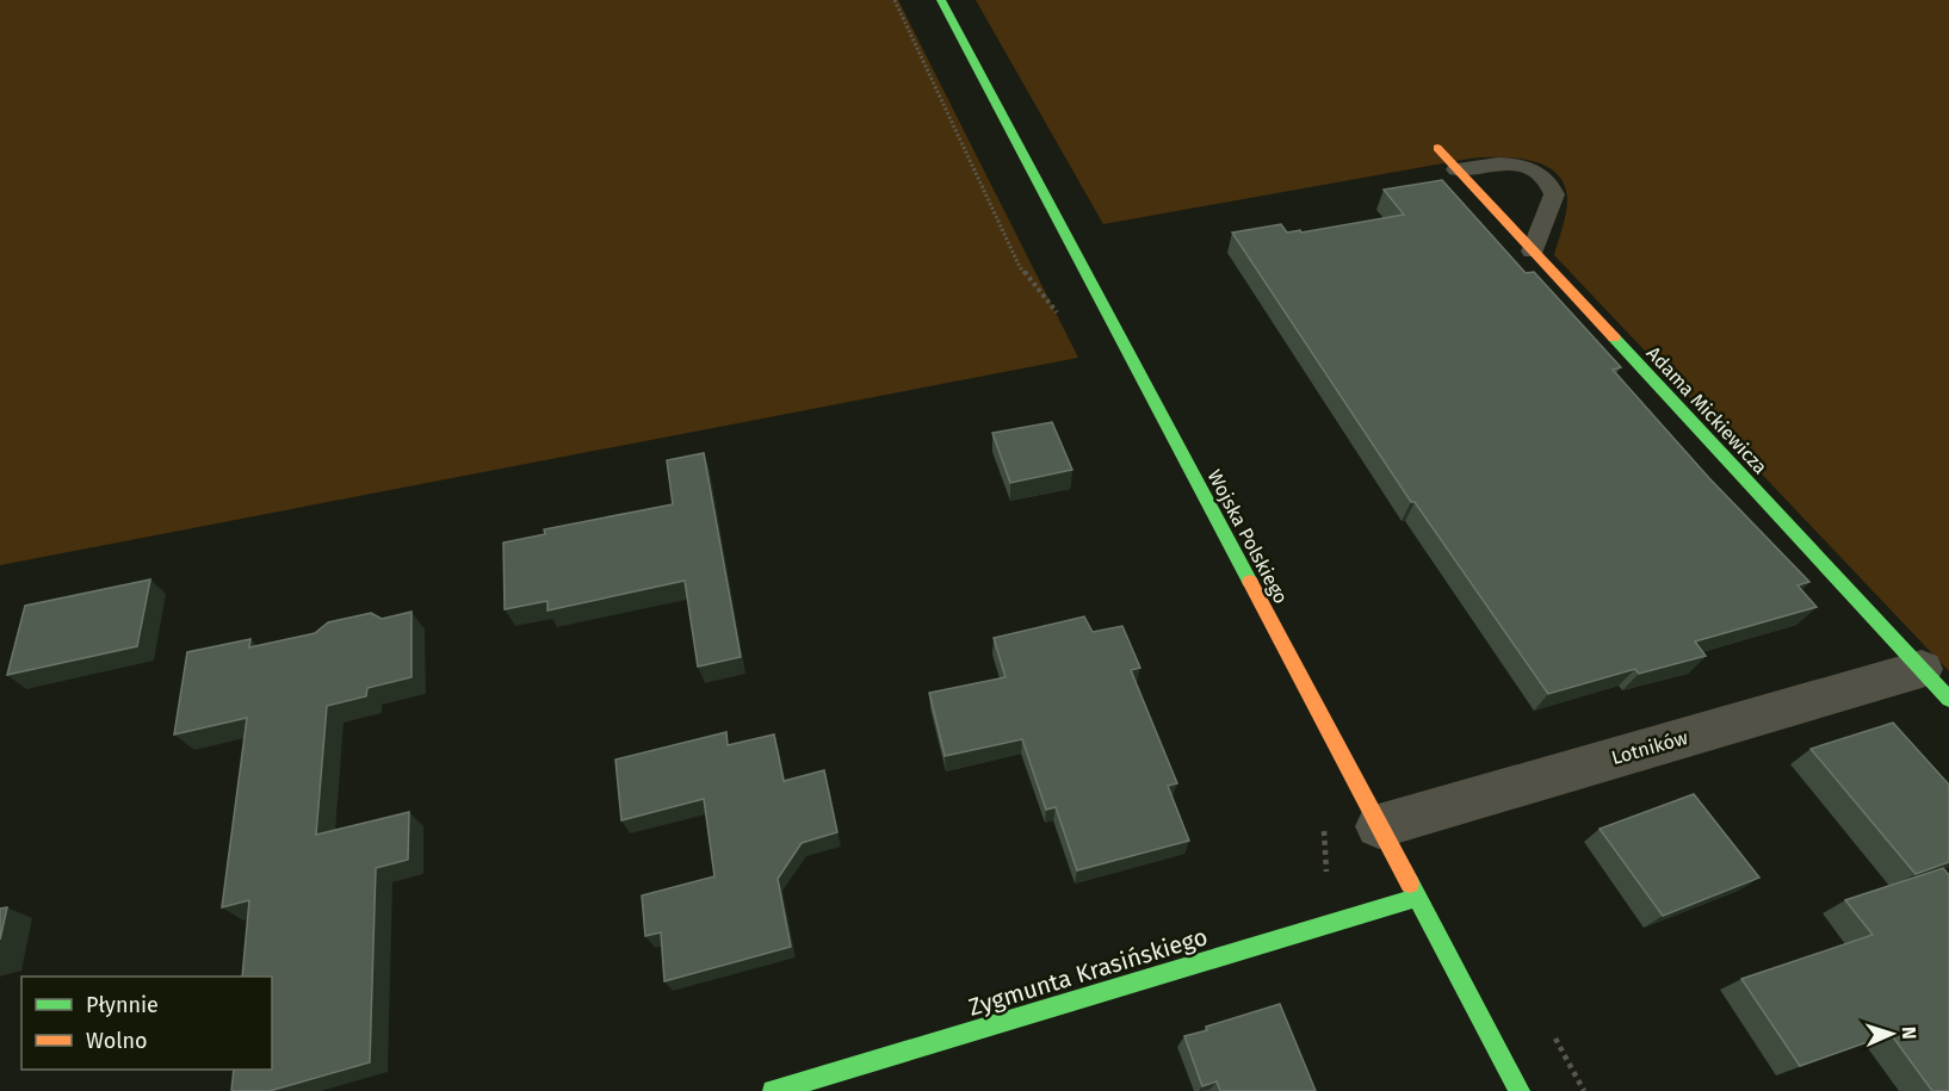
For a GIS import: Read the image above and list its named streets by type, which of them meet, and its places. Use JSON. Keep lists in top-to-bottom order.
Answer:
{
  "streets": {
    "street": [
      "Adama Mickiewicza",
      "Wojska Polskiego",
      "Lotników",
      "Zygmunta Krasińskiego"
    ]
  },
  "crossings": [
    ["Adama Mickiewicza", "Lotników"],
    ["Wojska Polskiego", "Lotników"],
    ["Wojska Polskiego", "Zygmunta Krasińskiego"]
  ],
  "legend": ["Płynnie", "Wolno"],
  "north": "right"
}
